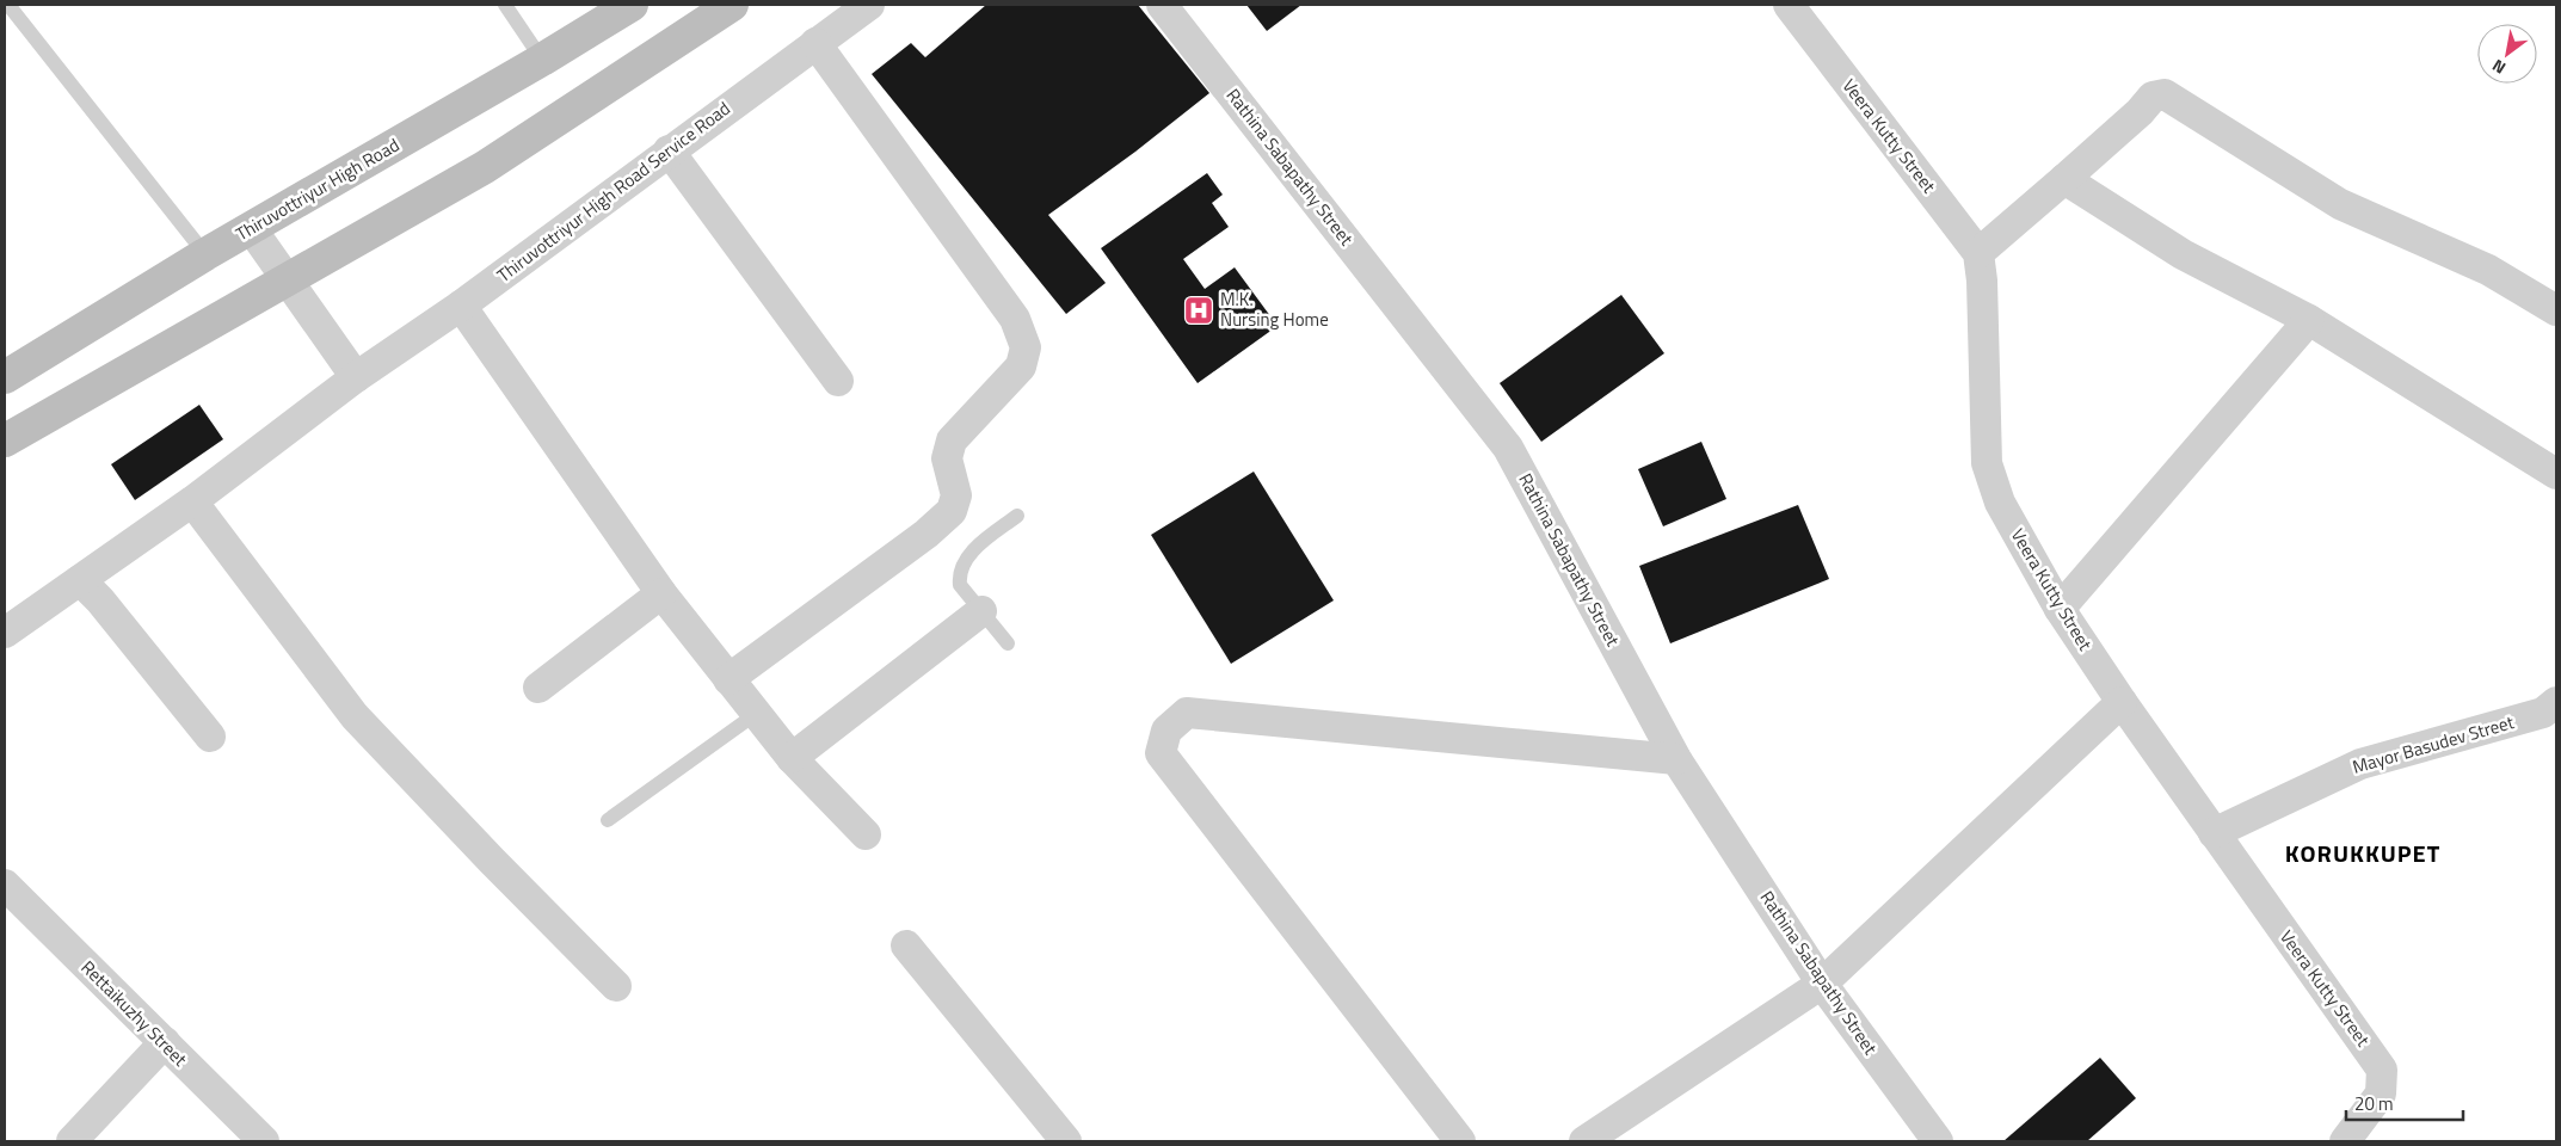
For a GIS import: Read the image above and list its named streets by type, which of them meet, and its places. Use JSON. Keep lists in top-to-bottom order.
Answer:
{
  "streets": {
    "main road": ["Thiruvottriyur High Road"],
    "street": [
      "Veera Kutty Street",
      "Rathina Sabapathy Street",
      "Thiruvottriyur High Road Service Road",
      "Mayor Basudev Street",
      "Rettaikuzhy Street"
    ]
  },
  "crossings": [
    ["Veera Kutty Street", "Mayor Basudev Street"]
  ],
  "districts": ["KORUKKUPET"],
  "places": {
    "hospital": ["M.K. Nursing Home"]
  },
  "scale_bar": "20 m",
  "north": "bottom left"
}
